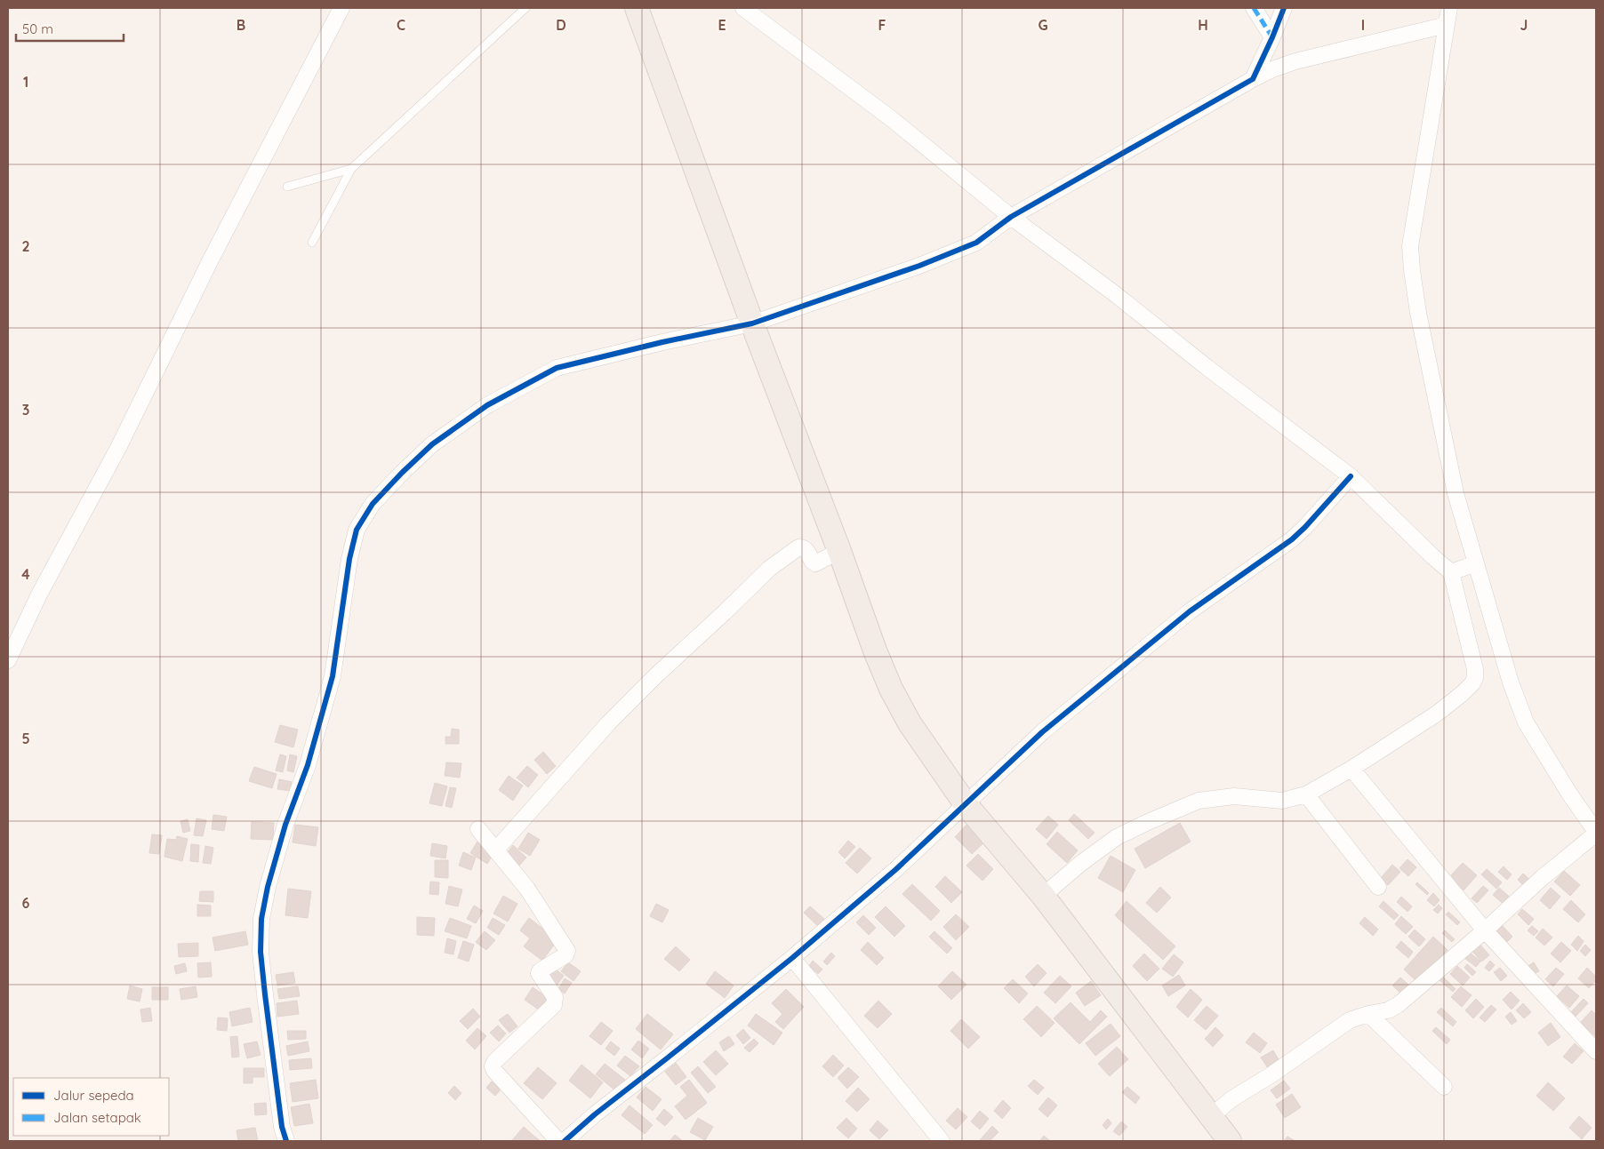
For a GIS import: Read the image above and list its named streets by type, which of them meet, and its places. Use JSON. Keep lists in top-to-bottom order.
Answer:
{
  "legend": ["Jalur sepeda", "Jalan setapak"],
  "scale_bar": "50 m",
  "grid": {
    "columns": [
      "B",
      "C",
      "D",
      "E",
      "F",
      "G",
      "H",
      "I",
      "J"
    ],
    "rows": [
      "1",
      "2",
      "3",
      "4",
      "5",
      "6"
    ]
  }
}
